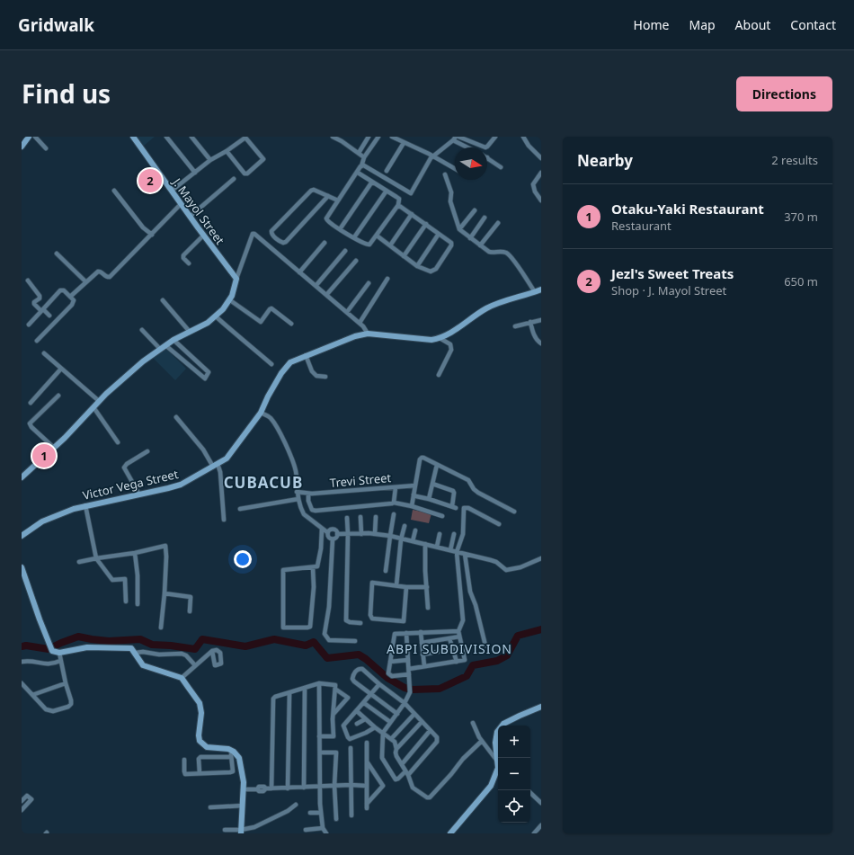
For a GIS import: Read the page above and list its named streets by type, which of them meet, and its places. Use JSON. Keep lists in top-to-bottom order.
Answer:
{
  "streets": {
    "street": ["J. Mayol Street", "Trevi Street", "Victor Vega Street"]
  },
  "districts": ["CUBACUB", "ABPI SUBDIVISION"],
  "north": "right",
  "page": {
    "header": "Gridwalk",
    "nav": [
      "Home",
      "Map",
      "About",
      "Contact"
    ],
    "title": "Find us",
    "buttons": "Directions",
    "heading": ["Nearby", "2 results"],
    "pins": ["2", "1"],
    "list": [
      {
        "mark": "1",
        "name": "Otaku-Yaki Restaurant",
        "note": "Restaurant",
        "value": "370 m"
      },
      {
        "mark": "2",
        "name": "Jezl's Sweet Treats",
        "note": "Shop · J. Mayol Street",
        "value": "650 m"
      }
    ],
    "map_buttons": ["+", "−"]
  }
}
